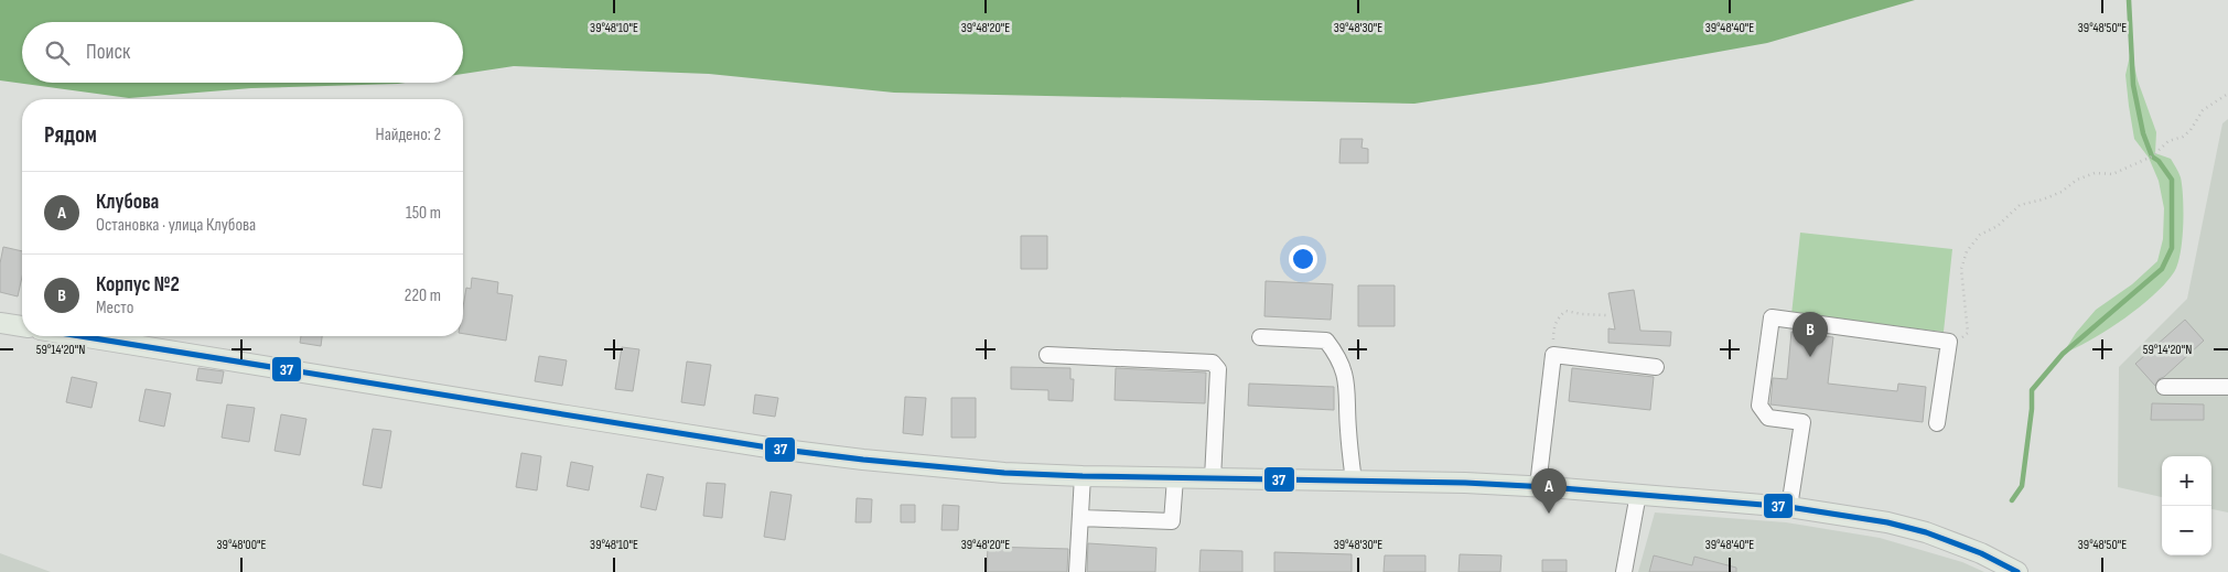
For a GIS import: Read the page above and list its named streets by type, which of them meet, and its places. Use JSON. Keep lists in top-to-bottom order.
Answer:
{
  "lines": ["transit line 37"],
  "page": {
    "search": "Поиск",
    "heading": ["Рядом", "Найдено: 2"],
    "list": [
      {
        "mark": "A",
        "name": "Клубова",
        "note": "Остановка · улица Клубова",
        "value": "150 m"
      },
      {
        "mark": "B",
        "name": "Корпус №2",
        "note": "Место",
        "value": "220 m"
      }
    ],
    "pins": ["B", "A"],
    "map_buttons": ["+", "−"]
  },
  "coordinates": [
    "39°48'10\"E",
    "39°48'20\"E",
    "39°48'30\"E",
    "39°48'40\"E",
    "39°48'50\"E",
    "59°14'20\"N",
    "39°48'00\"E"
  ]
}
